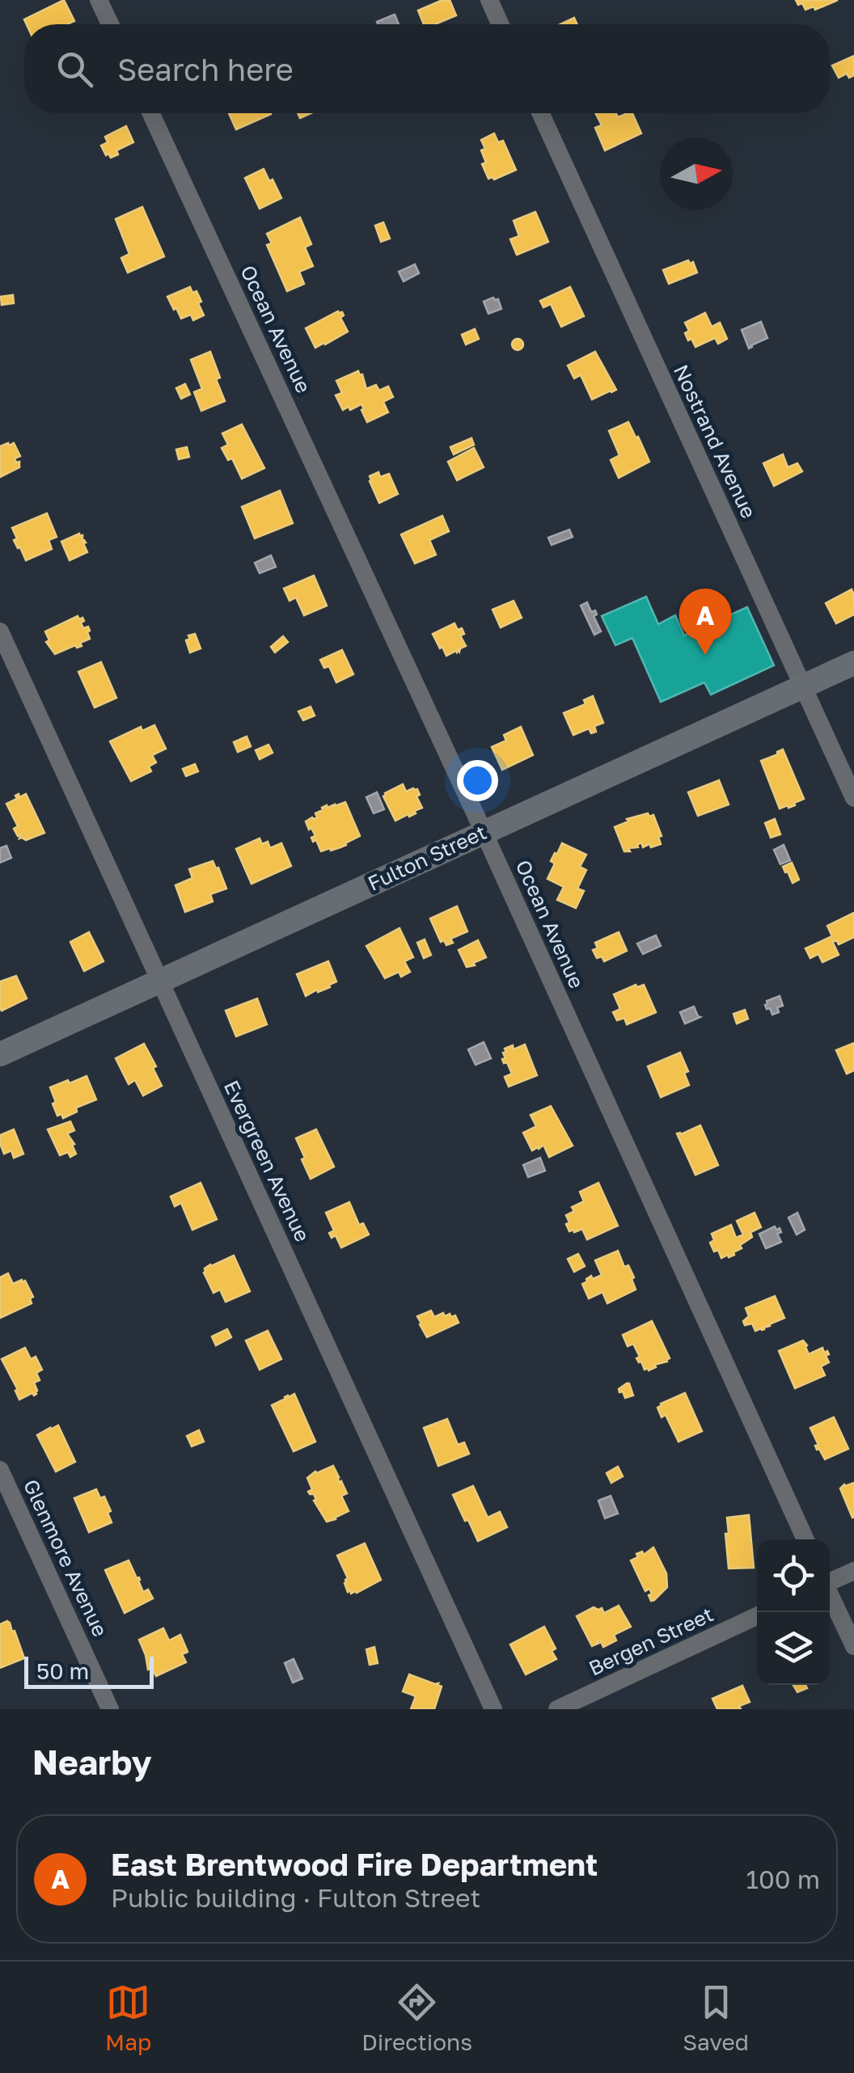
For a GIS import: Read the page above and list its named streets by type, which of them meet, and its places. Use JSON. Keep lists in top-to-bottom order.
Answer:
{
  "streets": {
    "street": [
      "Ocean Avenue",
      "Nostrand Avenue",
      "Fulton Street",
      "Evergreen Avenue",
      "Glenmore Avenue",
      "Bergen Street"
    ]
  },
  "crossings": [
    ["Ocean Avenue", "Fulton Street"],
    ["Nostrand Avenue", "Fulton Street"],
    ["Fulton Street", "Evergreen Avenue"]
  ],
  "scale_bar": "50 m",
  "north": "right",
  "page": {
    "search": "Search here",
    "pins": "A",
    "scale": "50 m",
    "heading": "Nearby",
    "list": [
      {
        "mark": "A",
        "name": "East Brentwood Fire Department",
        "note": "Public building · Fulton Street",
        "value": "100 m"
      }
    ],
    "nav": ["Map", "Directions", "Saved"]
  }
}
